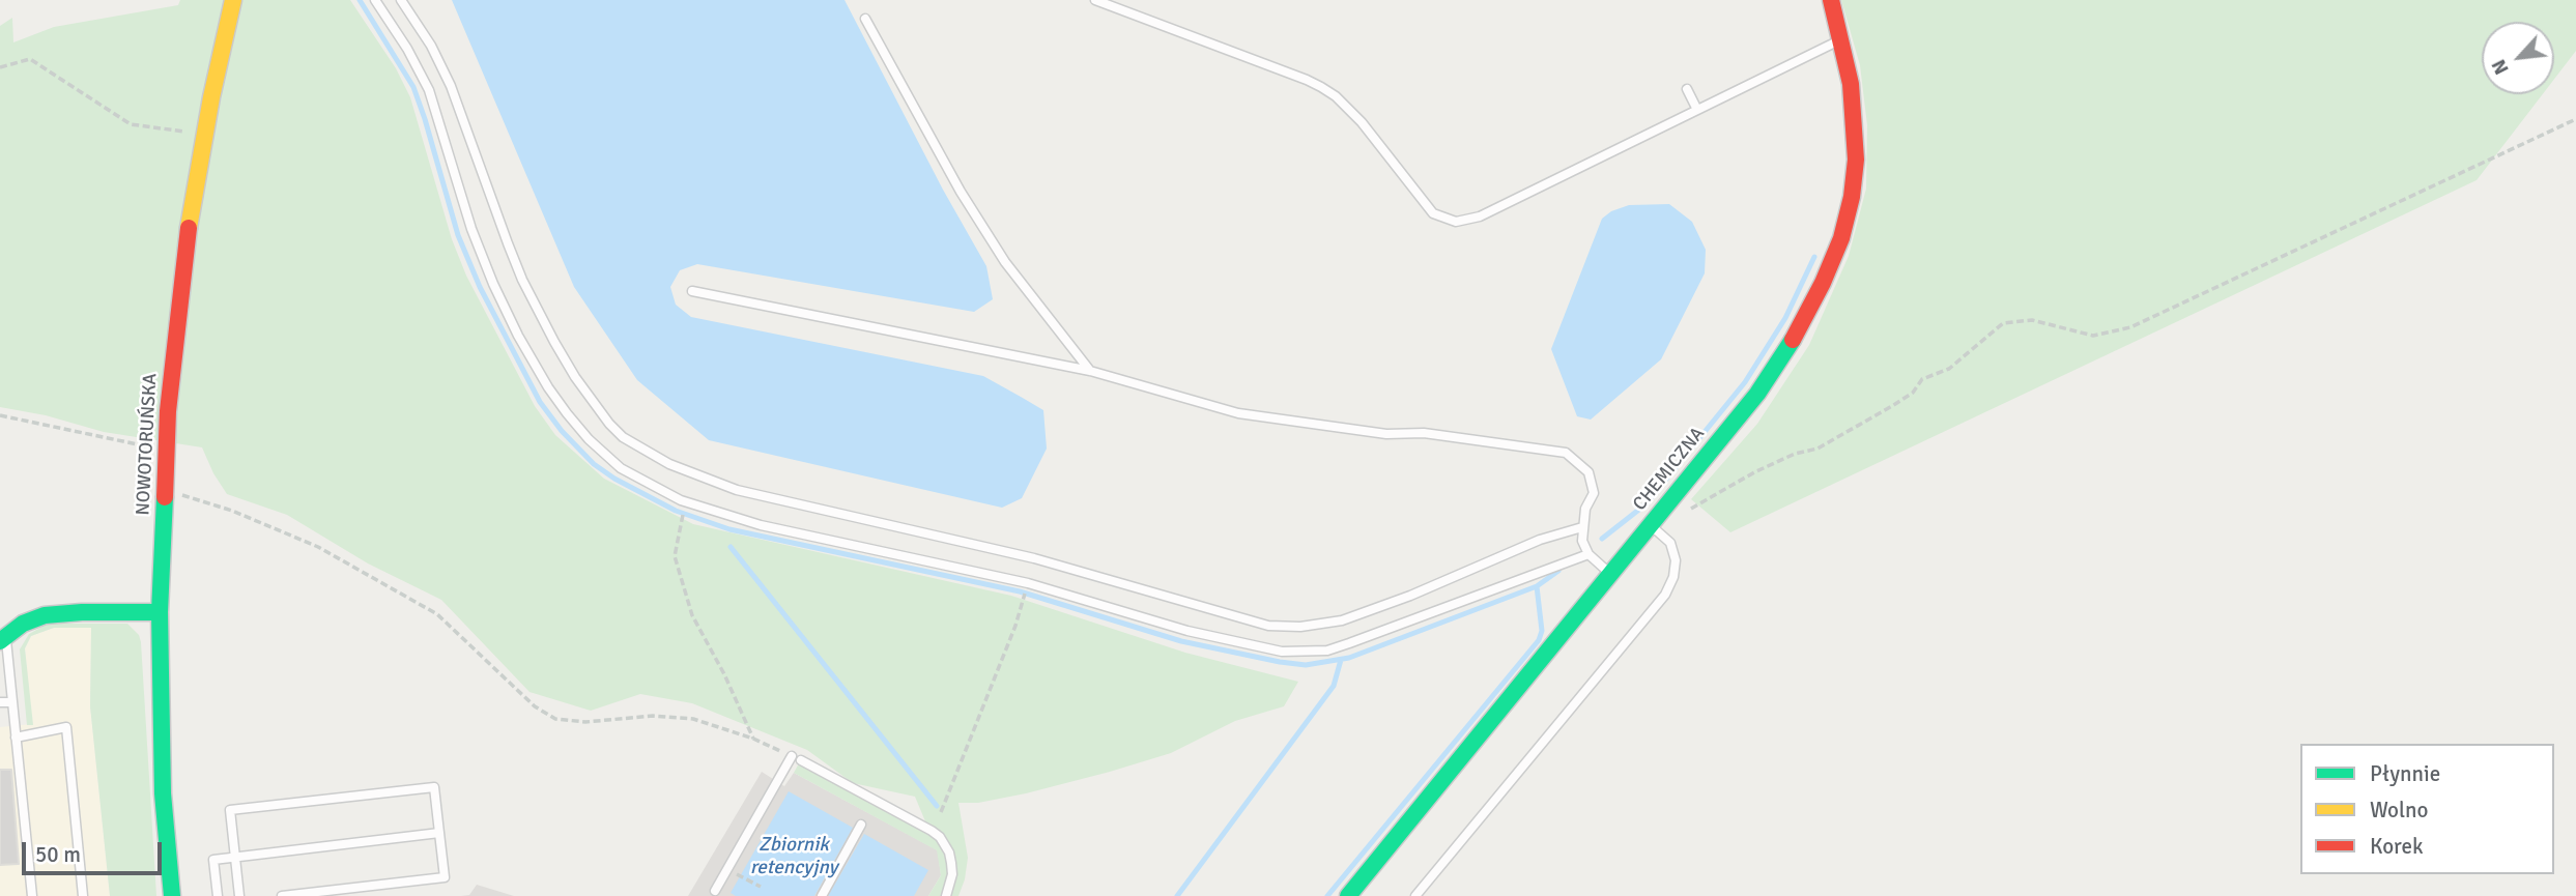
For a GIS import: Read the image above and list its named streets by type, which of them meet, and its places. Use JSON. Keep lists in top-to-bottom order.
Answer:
{
  "streets": {
    "street": ["NOWOTORUŃSKA", "CHEMICZNA"]
  },
  "water": ["Zbiornik retencyjny"],
  "legend": ["Płynnie", "Wolno", "Korek"],
  "scale_bar": "50 m",
  "north": "bottom left"
}
